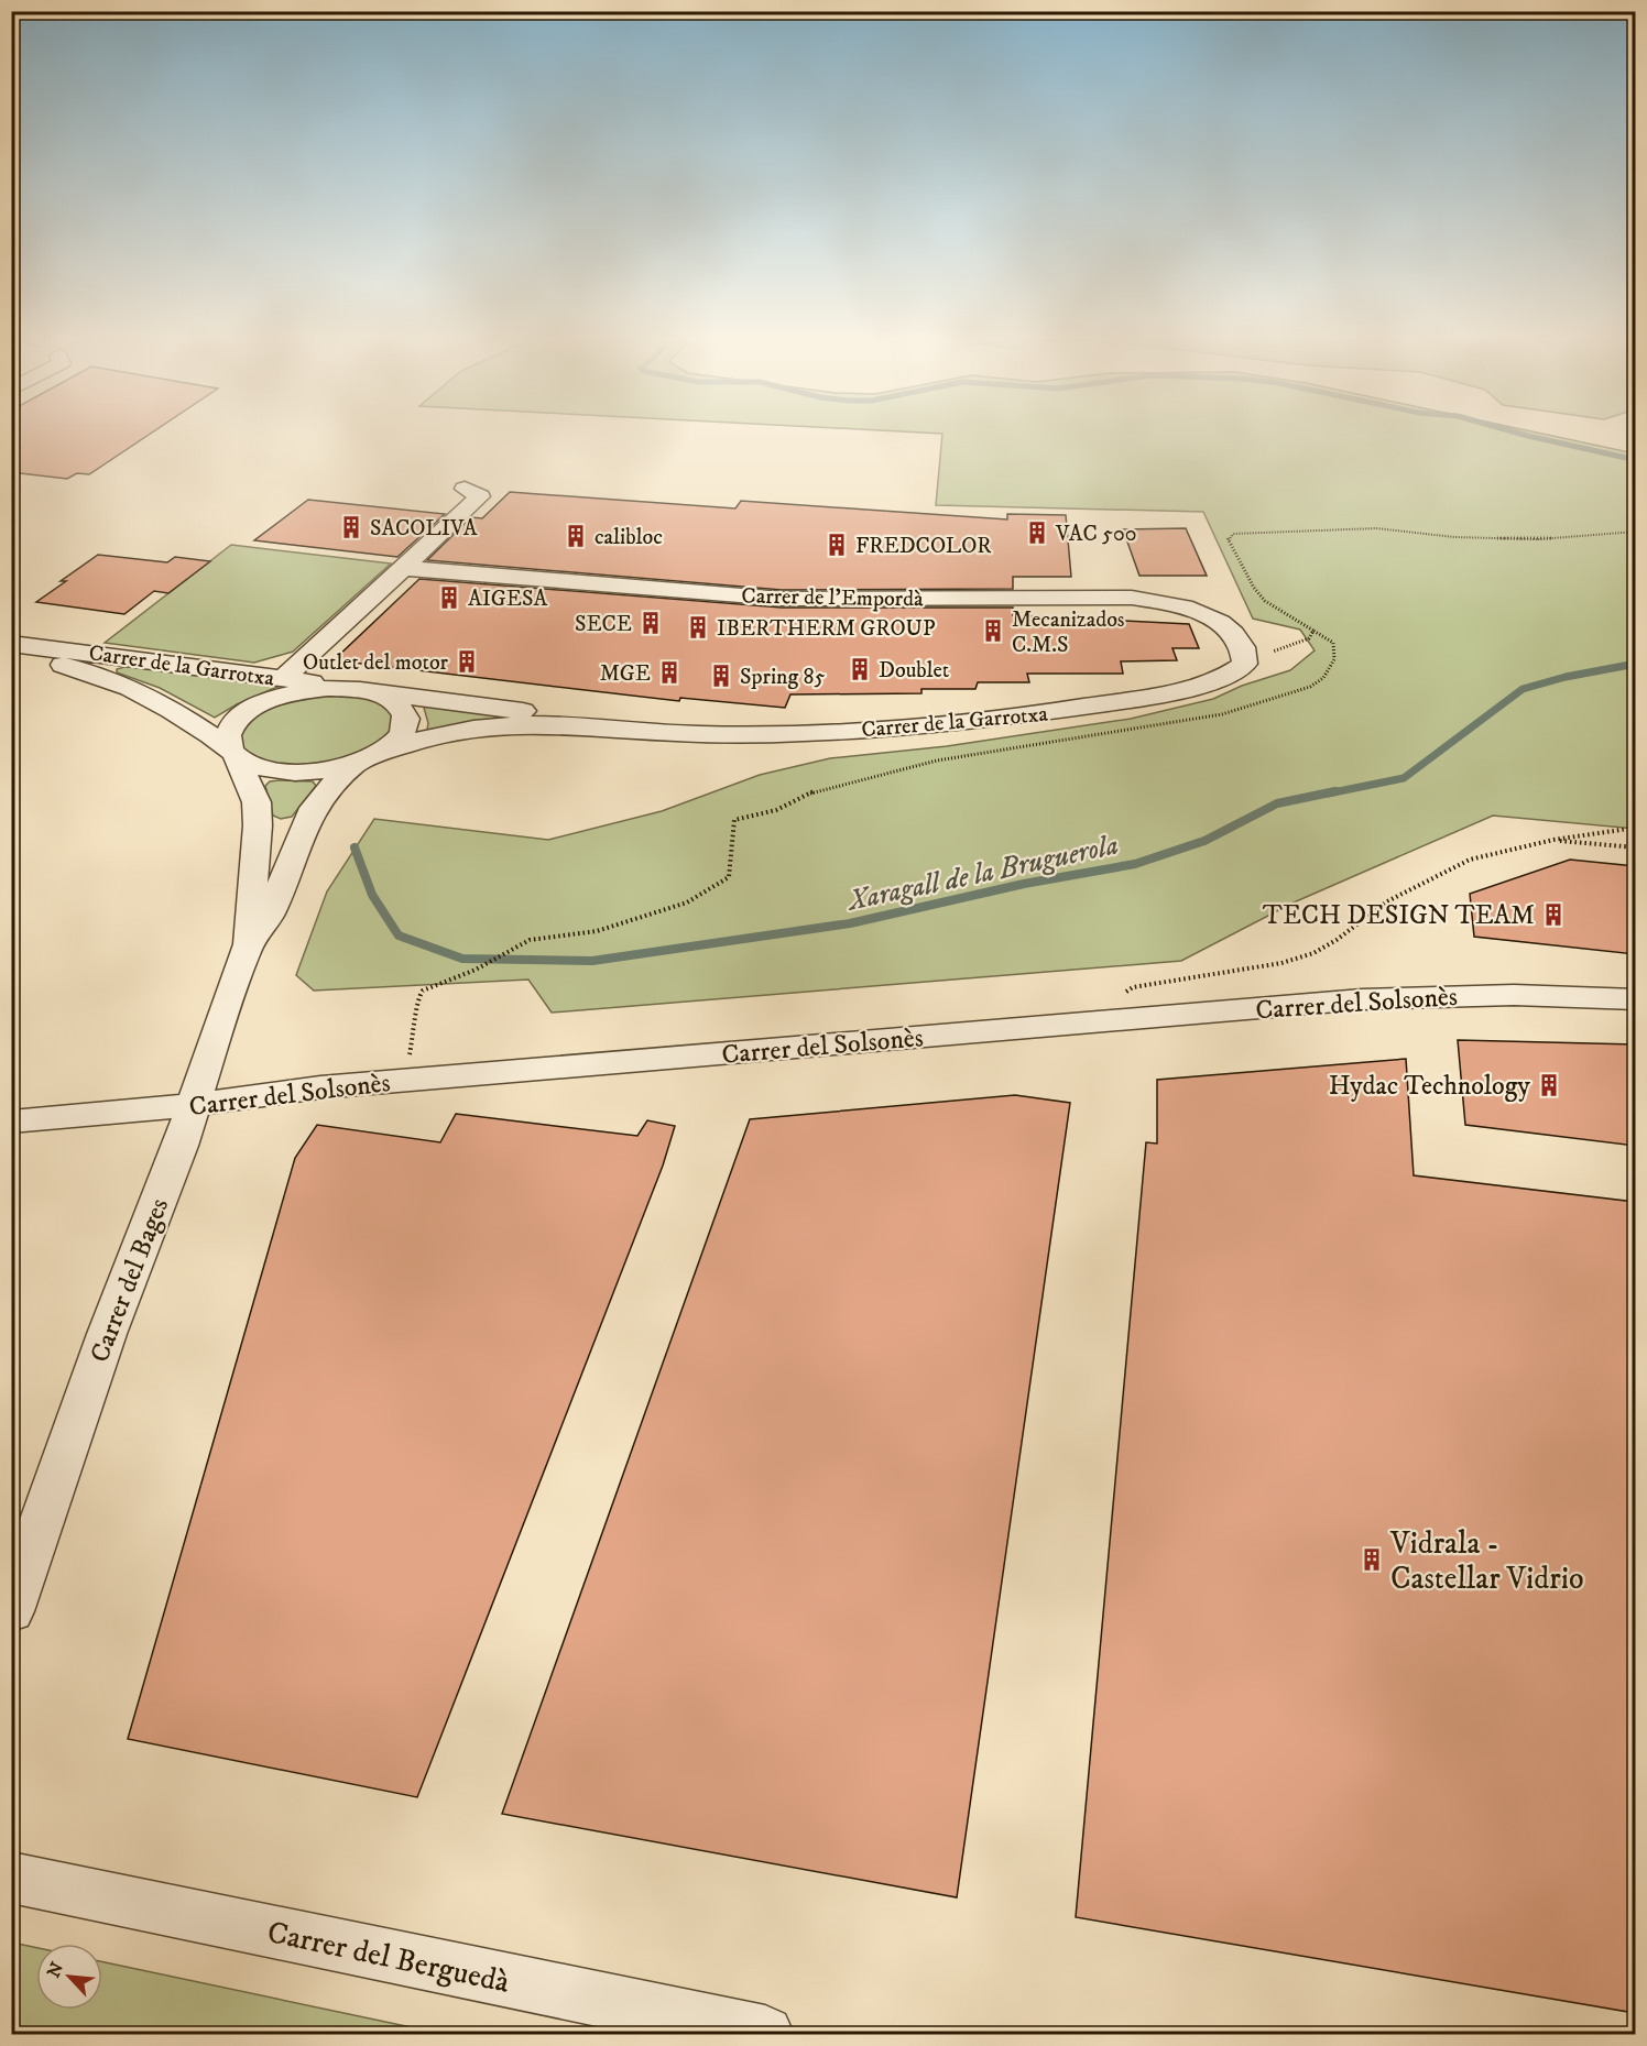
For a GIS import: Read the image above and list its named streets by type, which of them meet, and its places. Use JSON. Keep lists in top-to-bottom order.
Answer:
{
  "streets": {
    "street": [
      "Carrer de l'Empordà",
      "Carrer de la Garrotxa",
      "Carrer del Solsonès",
      "Carrer del Bages",
      "Carrer del Berguedà"
    ]
  },
  "crossings": [
    ["Carrer de l'Empordà", "Carrer de la Garrotxa"],
    ["Carrer de la Garrotxa", "Carrer del Bages"],
    ["Carrer del Solsonès", "Carrer del Bages"]
  ],
  "water": ["Xaragall de la Bruguerola"],
  "places": {
    "building": [
      "SACOLIVA",
      "VAC 500",
      "calibloc",
      "FREDCOLOR",
      "AIGESA",
      "SECE",
      "IBERTHERM GROUP",
      "Mecanizados C.M.S",
      "Outlet del motor",
      "Doublet",
      "MGE",
      "Spring 85",
      "TECH DESIGN TEAM",
      "Hydac Technology",
      "Vidrala - Castellar Vidrio"
    ]
  },
  "north": "top left"
}
